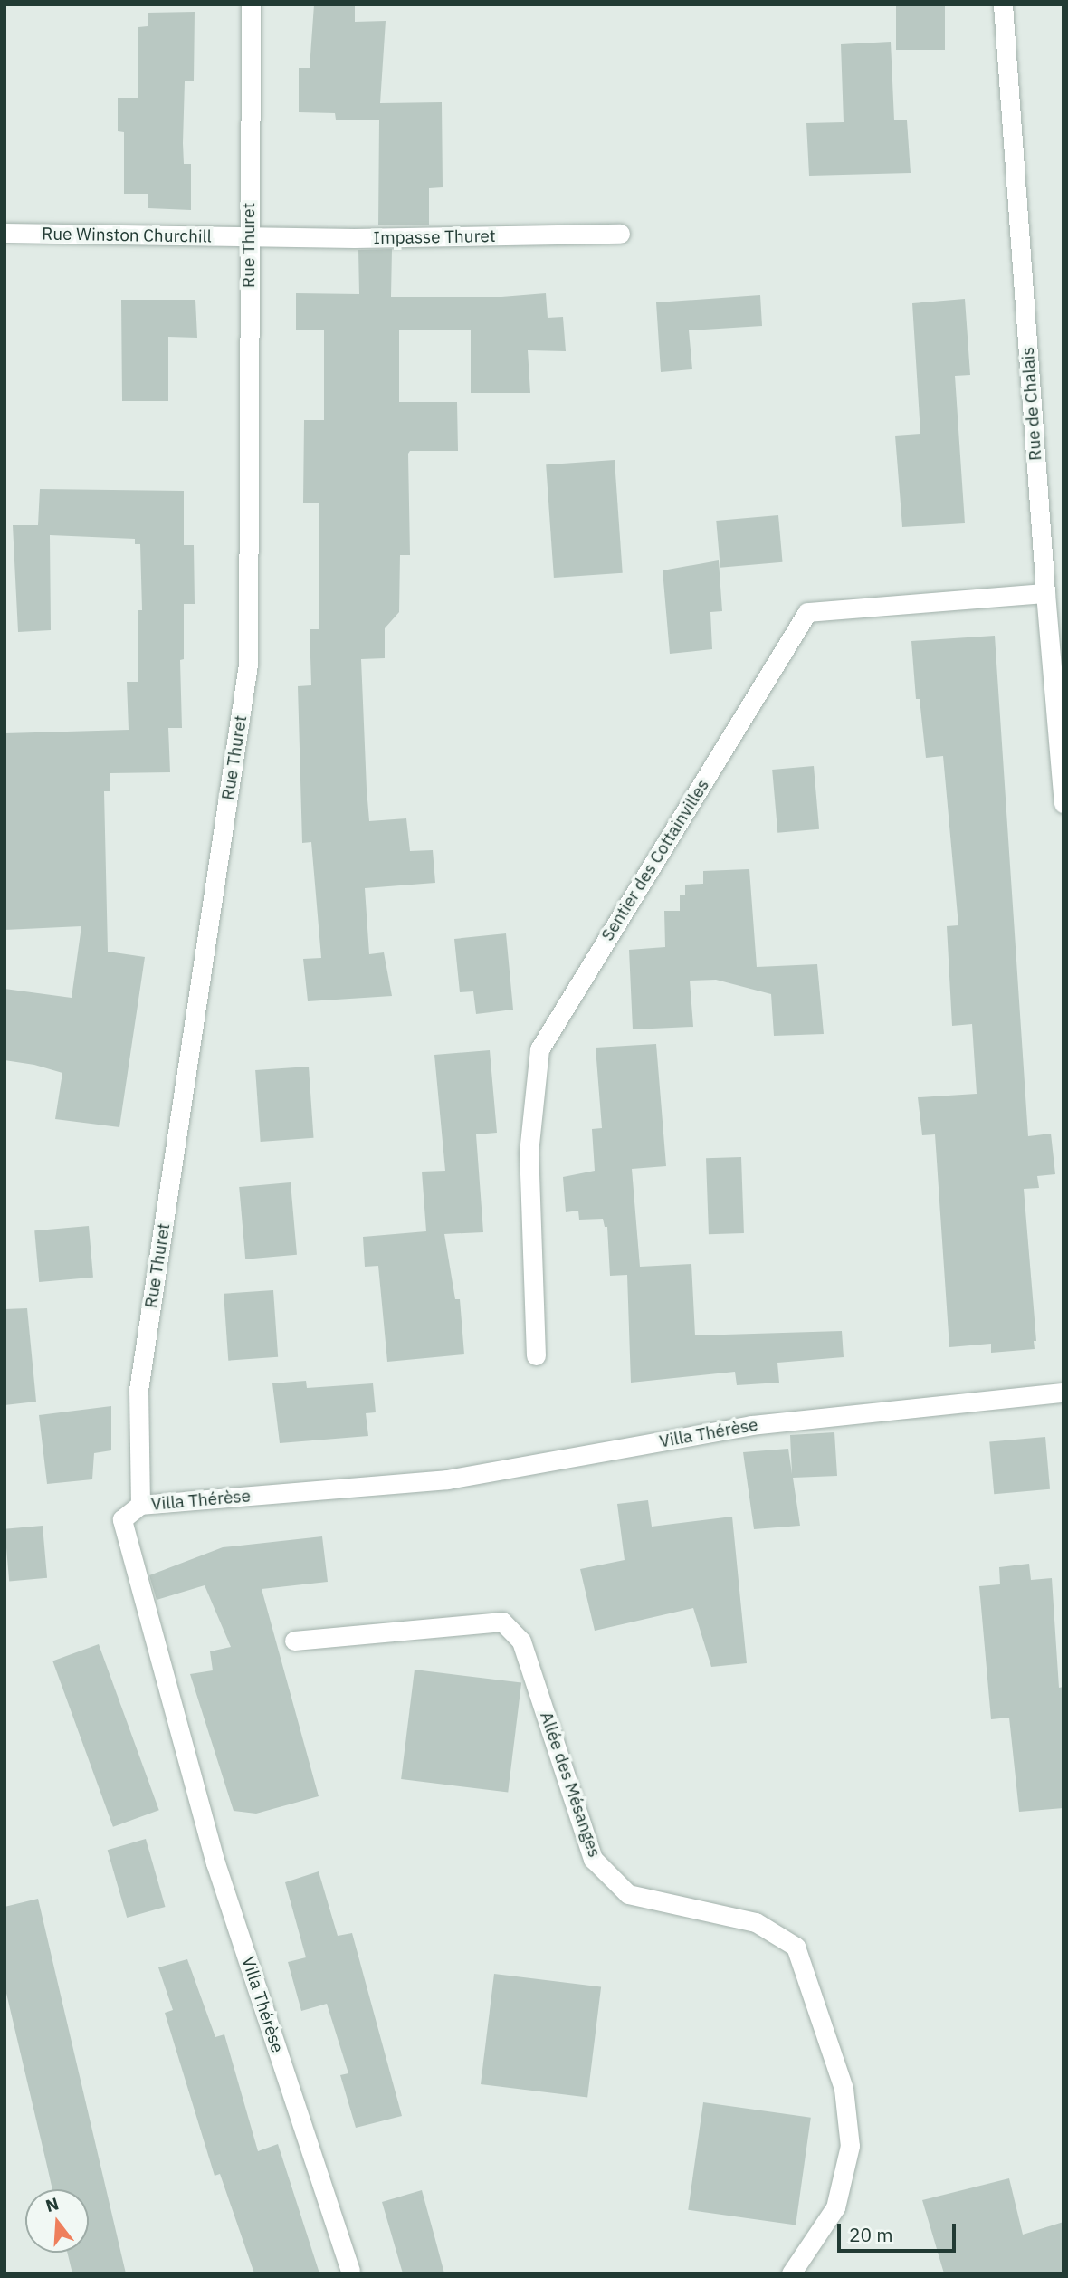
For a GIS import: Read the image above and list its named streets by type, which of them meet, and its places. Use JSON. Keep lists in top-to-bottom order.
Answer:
{
  "streets": {
    "street": [
      "Rue Winston Churchill",
      "Impasse Thuret",
      "Rue Thuret",
      "Rue de Chalais",
      "Sentier des Cottainvilles",
      "Villa Thérèse",
      "Allée des Mésanges"
    ]
  },
  "crossings": [
    ["Rue Winston Churchill", "Impasse Thuret"],
    ["Rue Winston Churchill", "Rue Thuret"],
    ["Impasse Thuret", "Rue Thuret"],
    ["Rue Thuret", "Villa Thérèse"],
    ["Rue de Chalais", "Sentier des Cottainvilles"]
  ],
  "scale_bar": "20 m",
  "north": "top"
}
